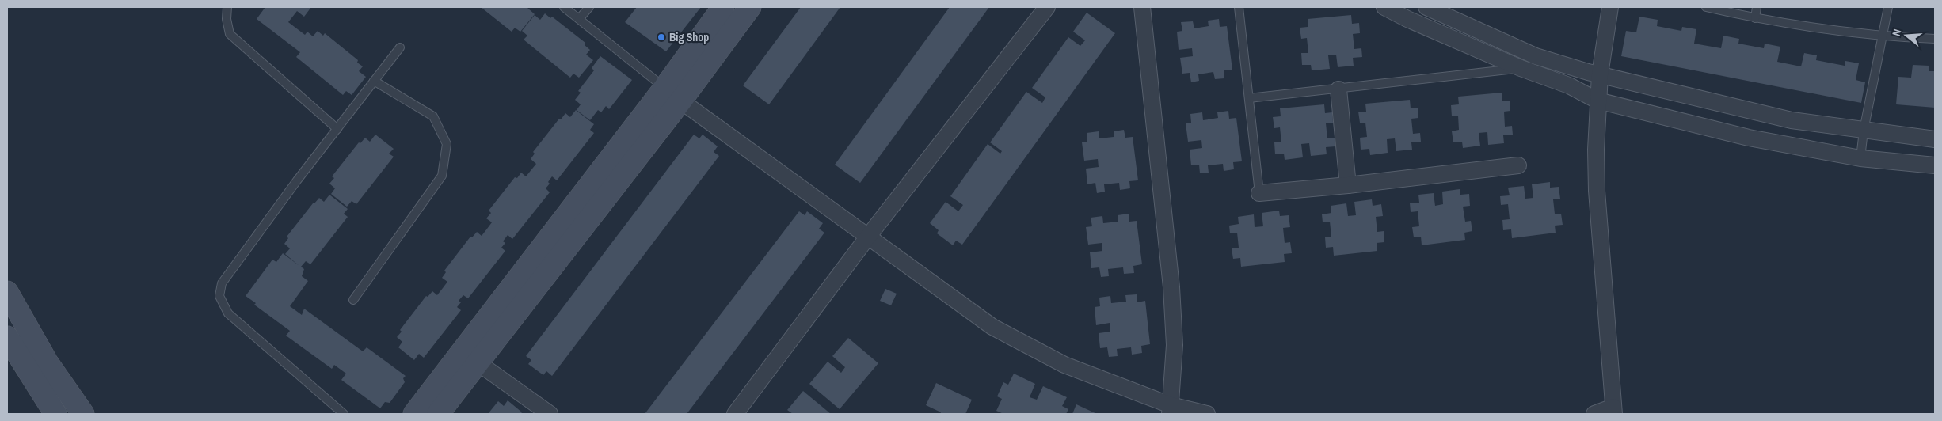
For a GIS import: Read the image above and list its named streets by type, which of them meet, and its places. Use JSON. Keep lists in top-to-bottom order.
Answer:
{
  "places": ["Big Shop"],
  "north": "left"
}
